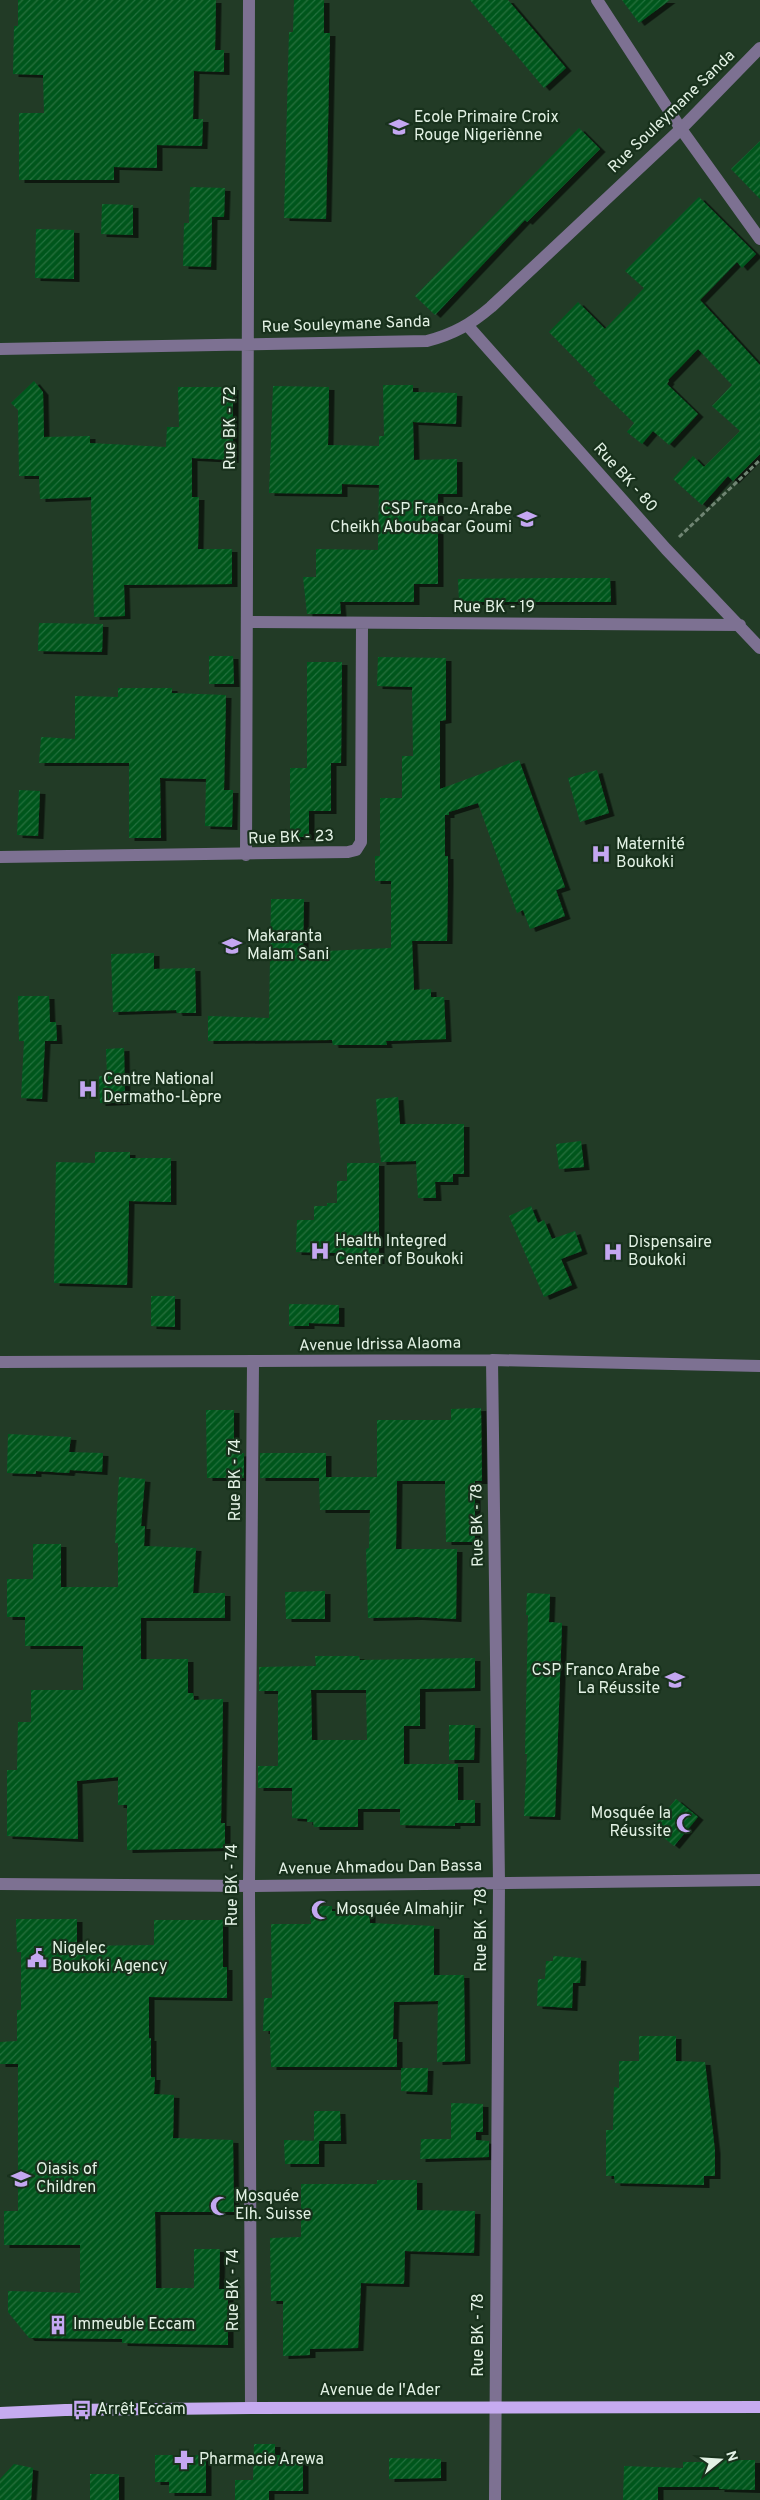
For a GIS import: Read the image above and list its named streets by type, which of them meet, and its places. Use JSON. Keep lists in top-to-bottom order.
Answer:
{
  "streets": {
    "main road": ["Avenue de l'Ader"],
    "street": [
      "Rue Souleymane Sanda",
      "Rue BK - 72",
      "Rue BK - 80",
      "Rue BK - 19",
      "Rue BK - 23",
      "Avenue Idrissa Alaoma",
      "Rue BK - 74",
      "Rue BK - 78",
      "Avenue Ahmadou Dan Bassa"
    ]
  },
  "crossings": [
    ["Rue Souleymane Sanda", "Rue BK - 72"],
    ["Rue Souleymane Sanda", "Rue BK - 80"],
    ["Rue BK - 72", "Rue BK - 19"],
    ["Rue BK - 72", "Rue BK - 23"],
    ["Rue BK - 80", "Rue BK - 19"],
    ["Rue BK - 19", "Rue BK - 23"],
    ["Avenue Idrissa Alaoma", "Rue BK - 74"],
    ["Avenue Idrissa Alaoma", "Rue BK - 78"],
    ["Rue BK - 74", "Avenue Ahmadou Dan Bassa"],
    ["Rue BK - 74", "Avenue de l'Ader"],
    ["Rue BK - 78", "Avenue Ahmadou Dan Bassa"],
    ["Rue BK - 78", "Avenue de l'Ader"]
  ],
  "places": {
    "school or university": [
      "Ecole Primaire Croix Rouge Nigeriènne",
      "CSP Franco-Arabe Cheikh Aboubacar Goumi",
      "Makaranta Malam Sani",
      "CSP Franco Arabe La Réussite",
      "Oiasis of Children"
    ],
    "hospital": [
      "Maternité Boukoki",
      "Centre National Dermatho-Lèpre",
      "Health Integred Center of Boukoki",
      "Dispensaire Boukoki"
    ],
    "mosque": ["Mosquée la Réussite", "Mosquée Almahjir", "Mosquée Elh. Suisse"],
    "public building": ["Nigelec Boukoki Agency"],
    "building": ["Immeuble Eccam"],
    "bus stop": ["Arrêt Eccam"],
    "pharmacy": ["Pharmacie Arewa"]
  },
  "north": "right"
}
